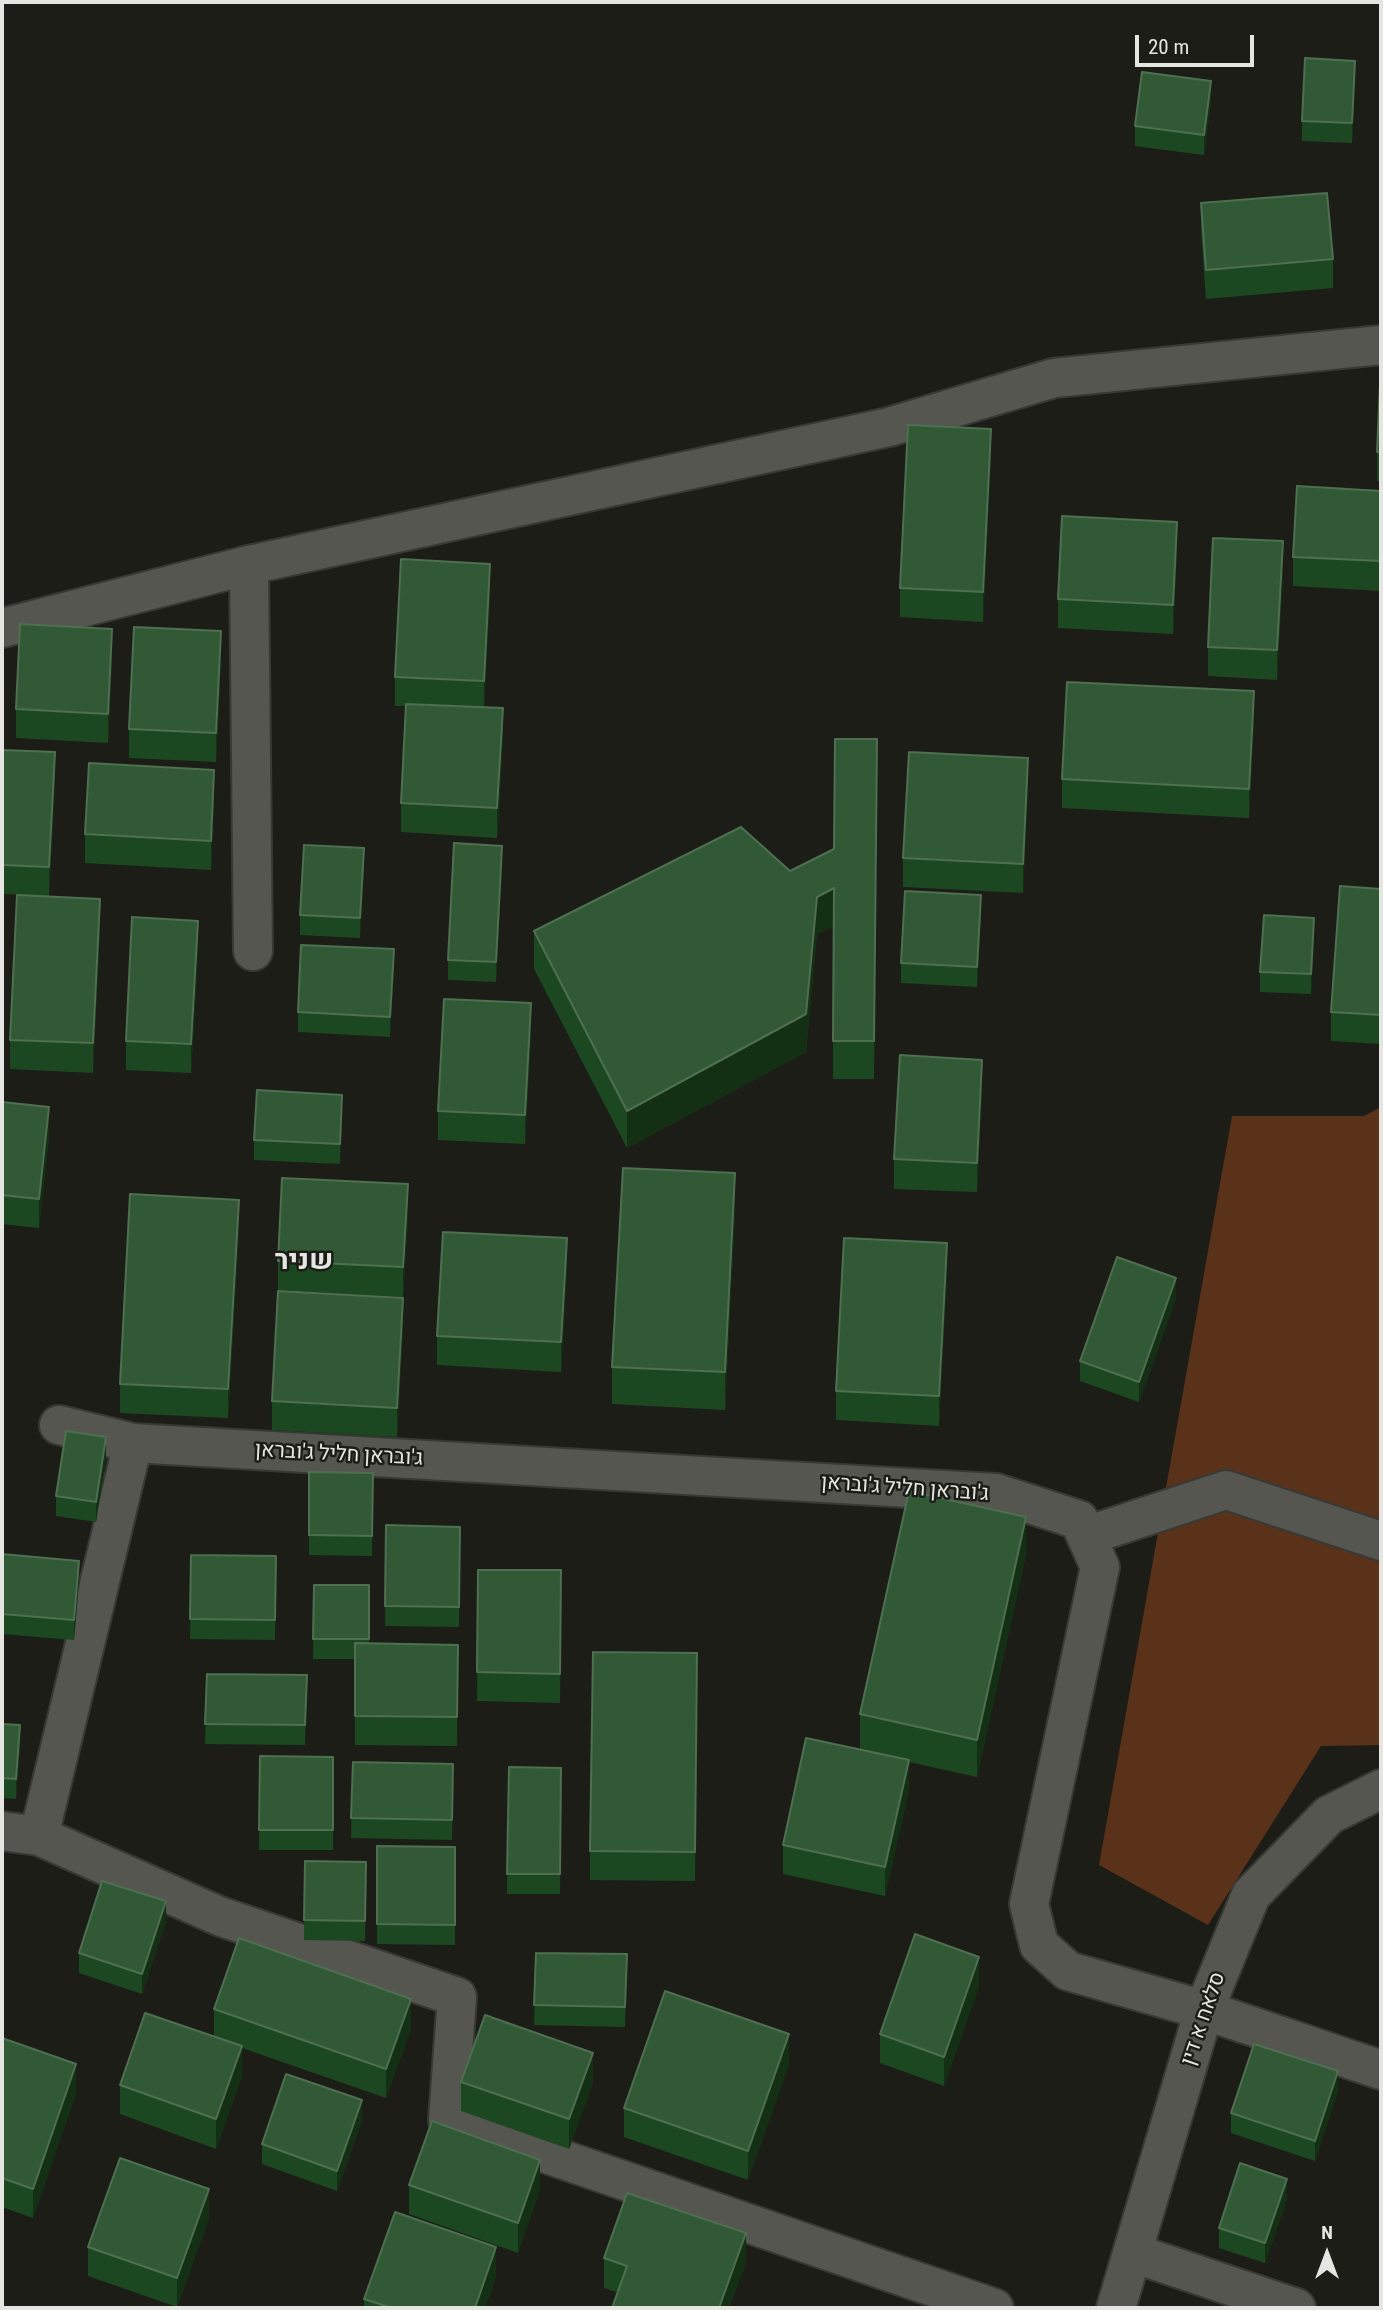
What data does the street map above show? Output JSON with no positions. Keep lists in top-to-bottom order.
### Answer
{
  "streets": {
    "street": ["ג'ובראן חליל ג'ובראן", "סלאח א דין"]
  },
  "crossings": [
    ["ג'ובראן חליל ג'ובראן", "סלאח א דין"]
  ],
  "districts": ["שניר"],
  "scale_bar": "20 m",
  "north": "top"
}
